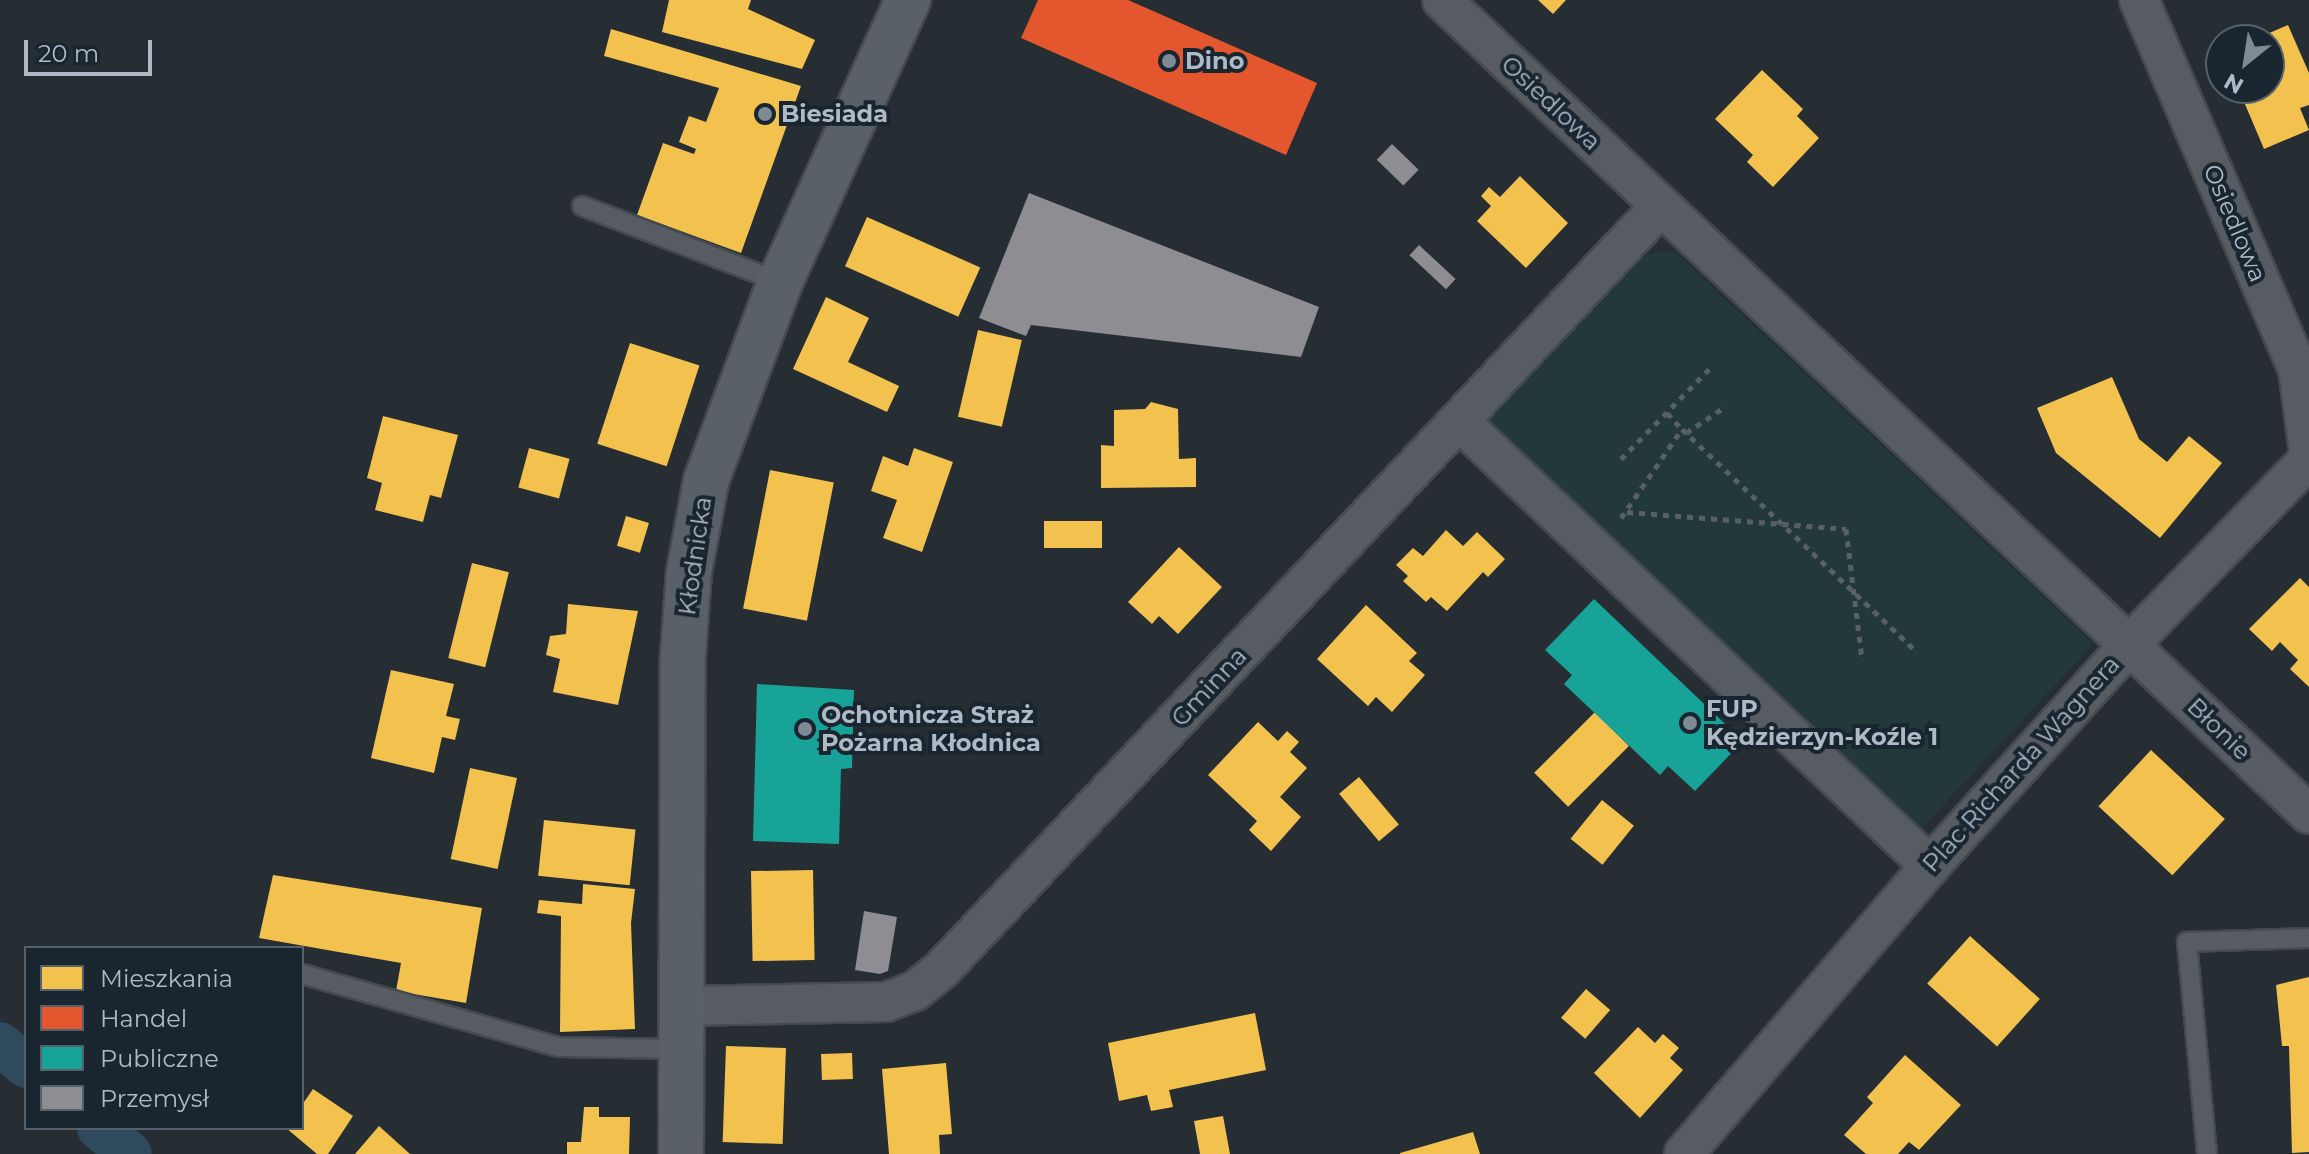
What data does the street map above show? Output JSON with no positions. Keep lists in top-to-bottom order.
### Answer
{
  "streets": {
    "main road": ["Kłodnicka"],
    "street": [
      "Osiedlowa",
      "Gminna",
      "Błonie",
      "Plac Richarda Wagnera"
    ]
  },
  "crossings": [
    ["Osiedlowa", "Gminna"],
    ["Osiedlowa", "Plac Richarda Wagnera"],
    ["Kłodnicka", "Gminna"],
    ["Gminna", "Plac Richarda Wagnera"],
    ["Błonie", "Plac Richarda Wagnera"]
  ],
  "places": [
    "Dino",
    "Biesiada",
    "FUP Kędzierzyn-Koźle 1",
    "Ochotnicza Straż Pożarna Kłodnica"
  ],
  "legend": [
    "Mieszkania",
    "Handel",
    "Publiczne",
    "Przemysł"
  ],
  "scale_bar": "20 m",
  "north": "bottom left"
}
